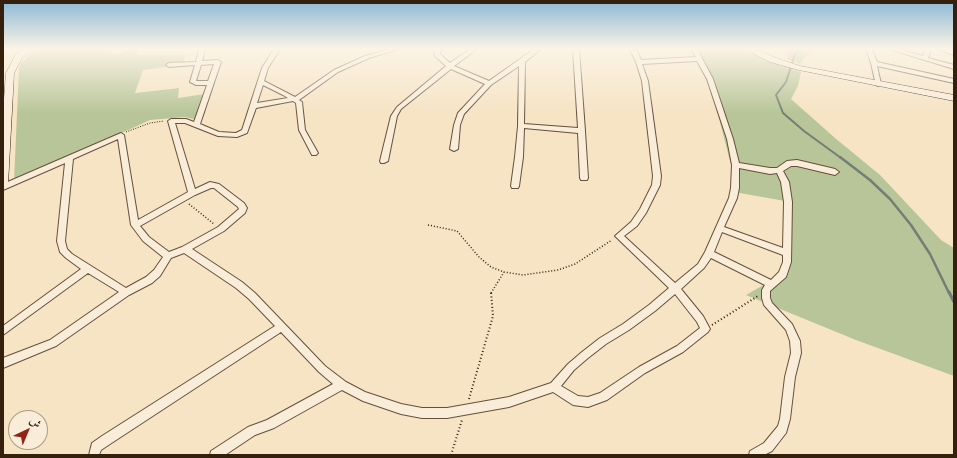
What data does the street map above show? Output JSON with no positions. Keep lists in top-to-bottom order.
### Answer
{
  "north": "top right"
}
